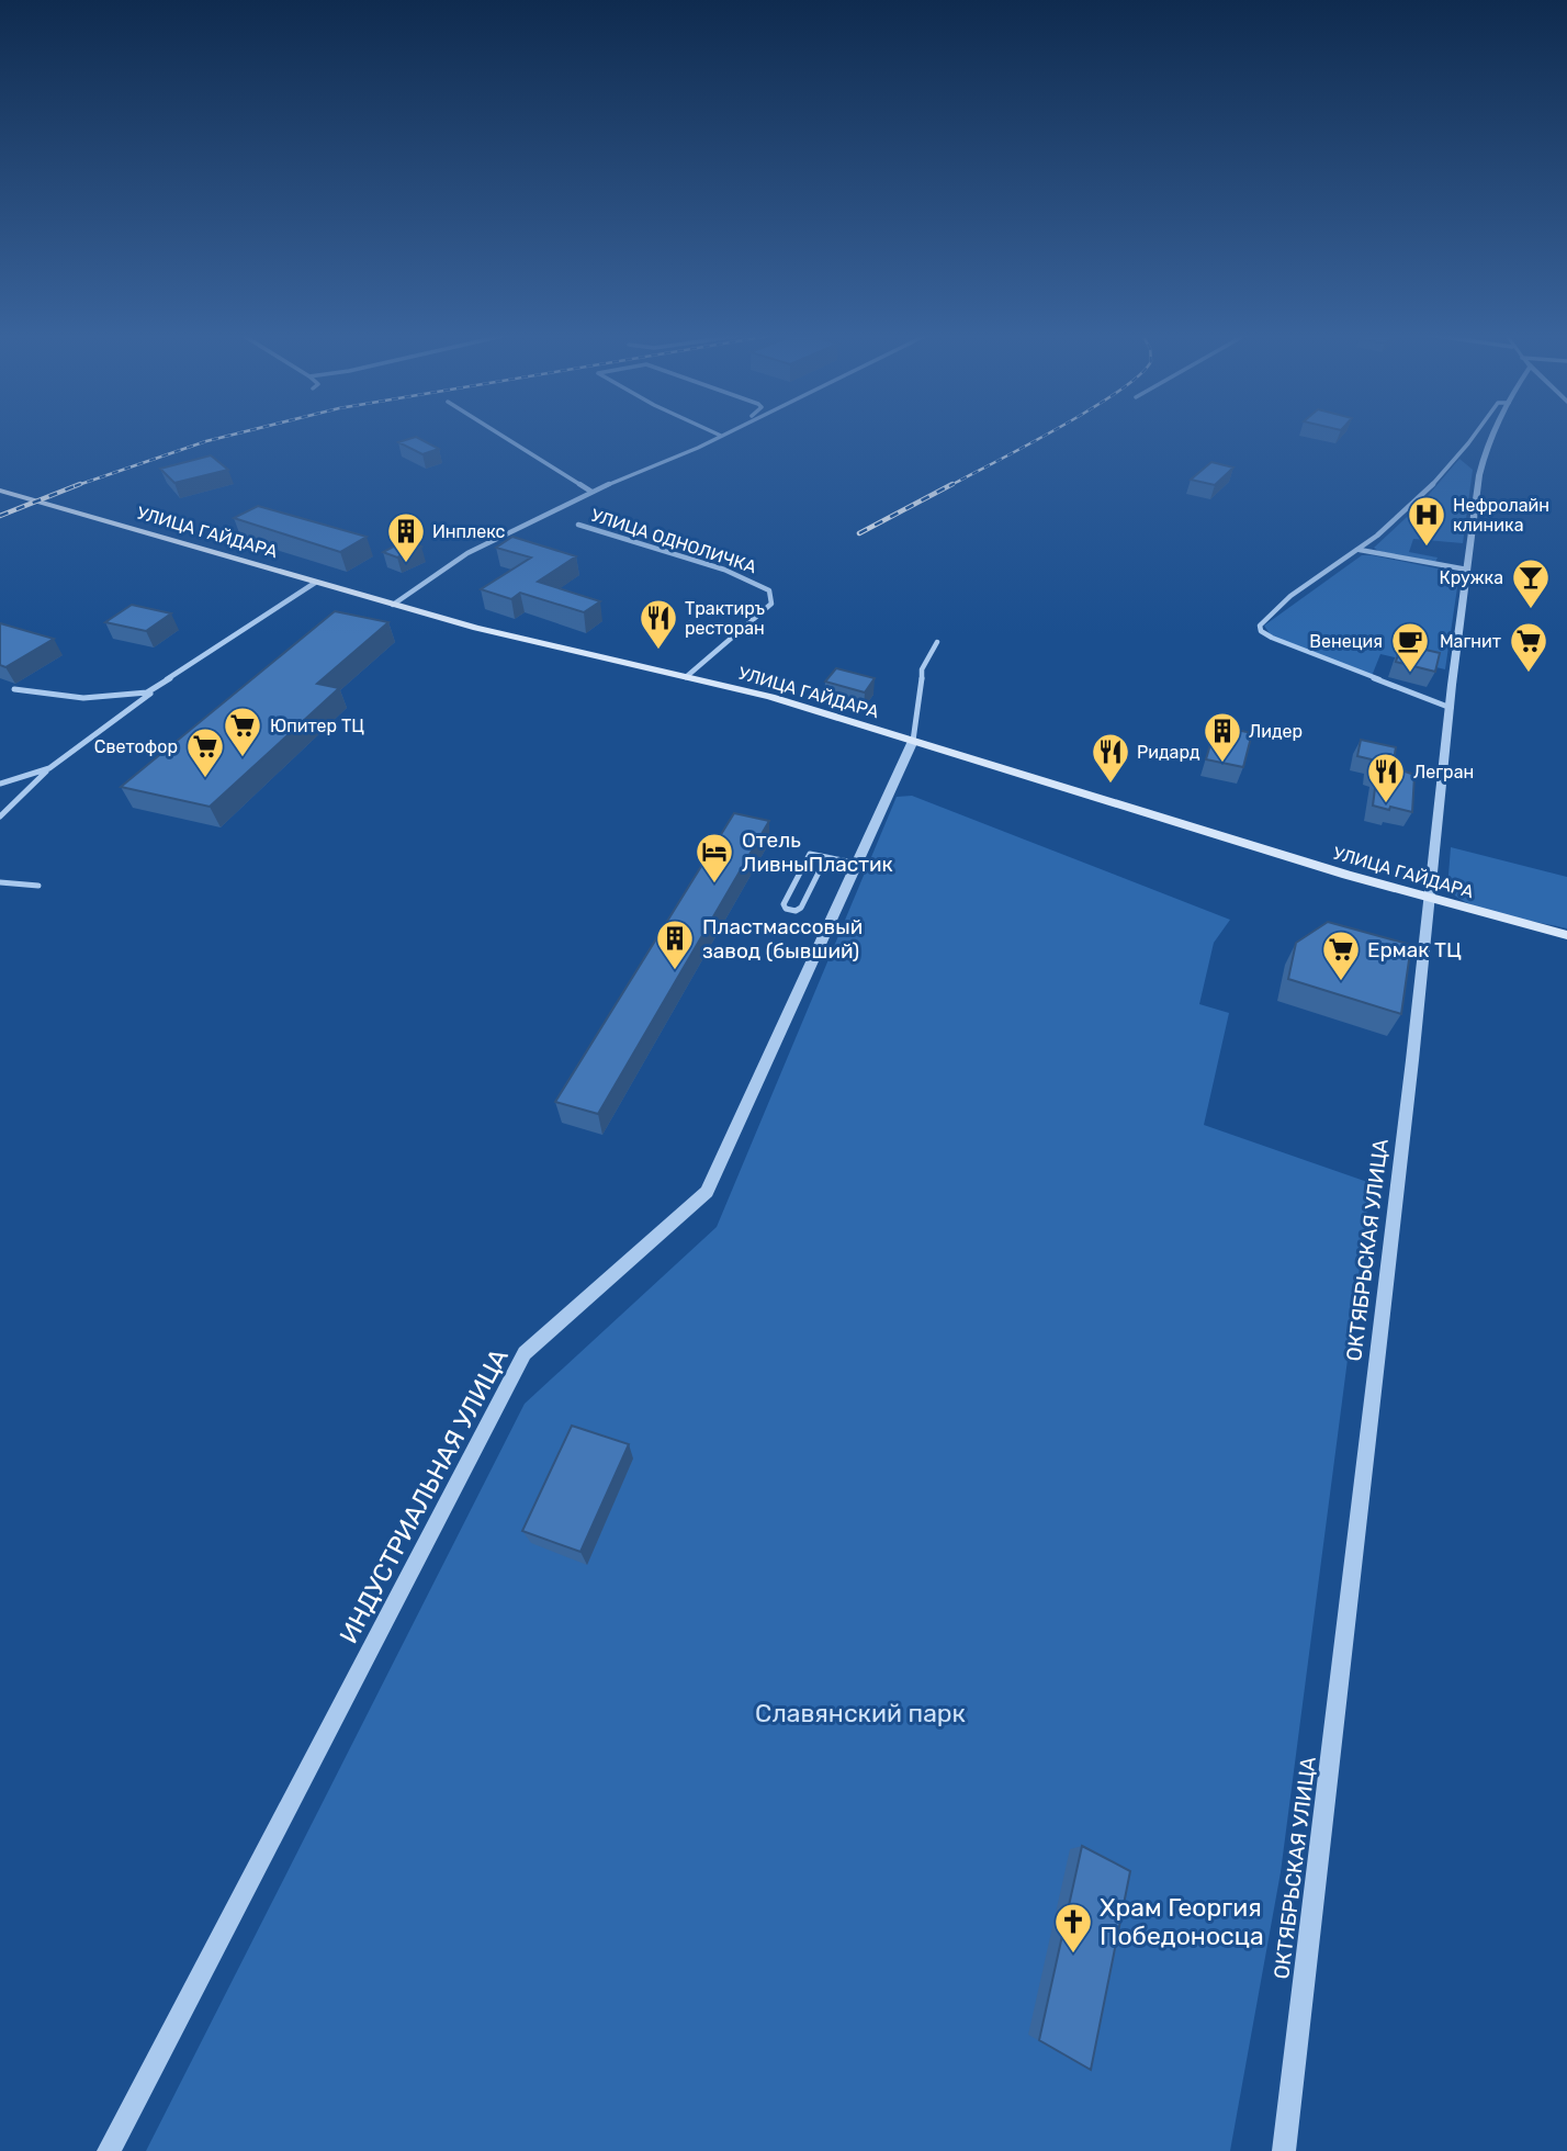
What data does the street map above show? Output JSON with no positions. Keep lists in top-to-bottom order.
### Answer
{
  "streets": {
    "main road": ["УЛИЦА ГАЙДАРА"],
    "street": ["УЛИЦА ОДНОЛИЧКА", "ОКТЯБРЬСКАЯ УЛИЦА", "ИНДУСТРИАЛЬНАЯ УЛИЦА"]
  },
  "crossings": [
    ["УЛИЦА ГАЙДАРА", "УЛИЦА ОДНОЛИЧКА"],
    ["УЛИЦА ГАЙДАРА", "ОКТЯБРЬСКАЯ УЛИЦА"],
    ["УЛИЦА ГАЙДАРА", "ИНДУСТРИАЛЬНАЯ УЛИЦА"]
  ],
  "parks": ["Славянский парк"],
  "places": {
    "hospital": ["Нефролайн клиника"],
    "building": ["Инплекс", "Лидер", "Пластмассовый завод (бывший)"],
    "bar": ["Кружка"],
    "restaurant": ["Трактиръ ресторан", "Ридард", "Легран"],
    "cafe": ["Венеция"],
    "supermarket": [
      "Магнит",
      "Юпитер ТЦ",
      "Светофор",
      "Ермак ТЦ"
    ],
    "hotel": ["Отель ЛивныПластик"],
    "church": ["Храм Георгия Победоносца"]
  }
}
